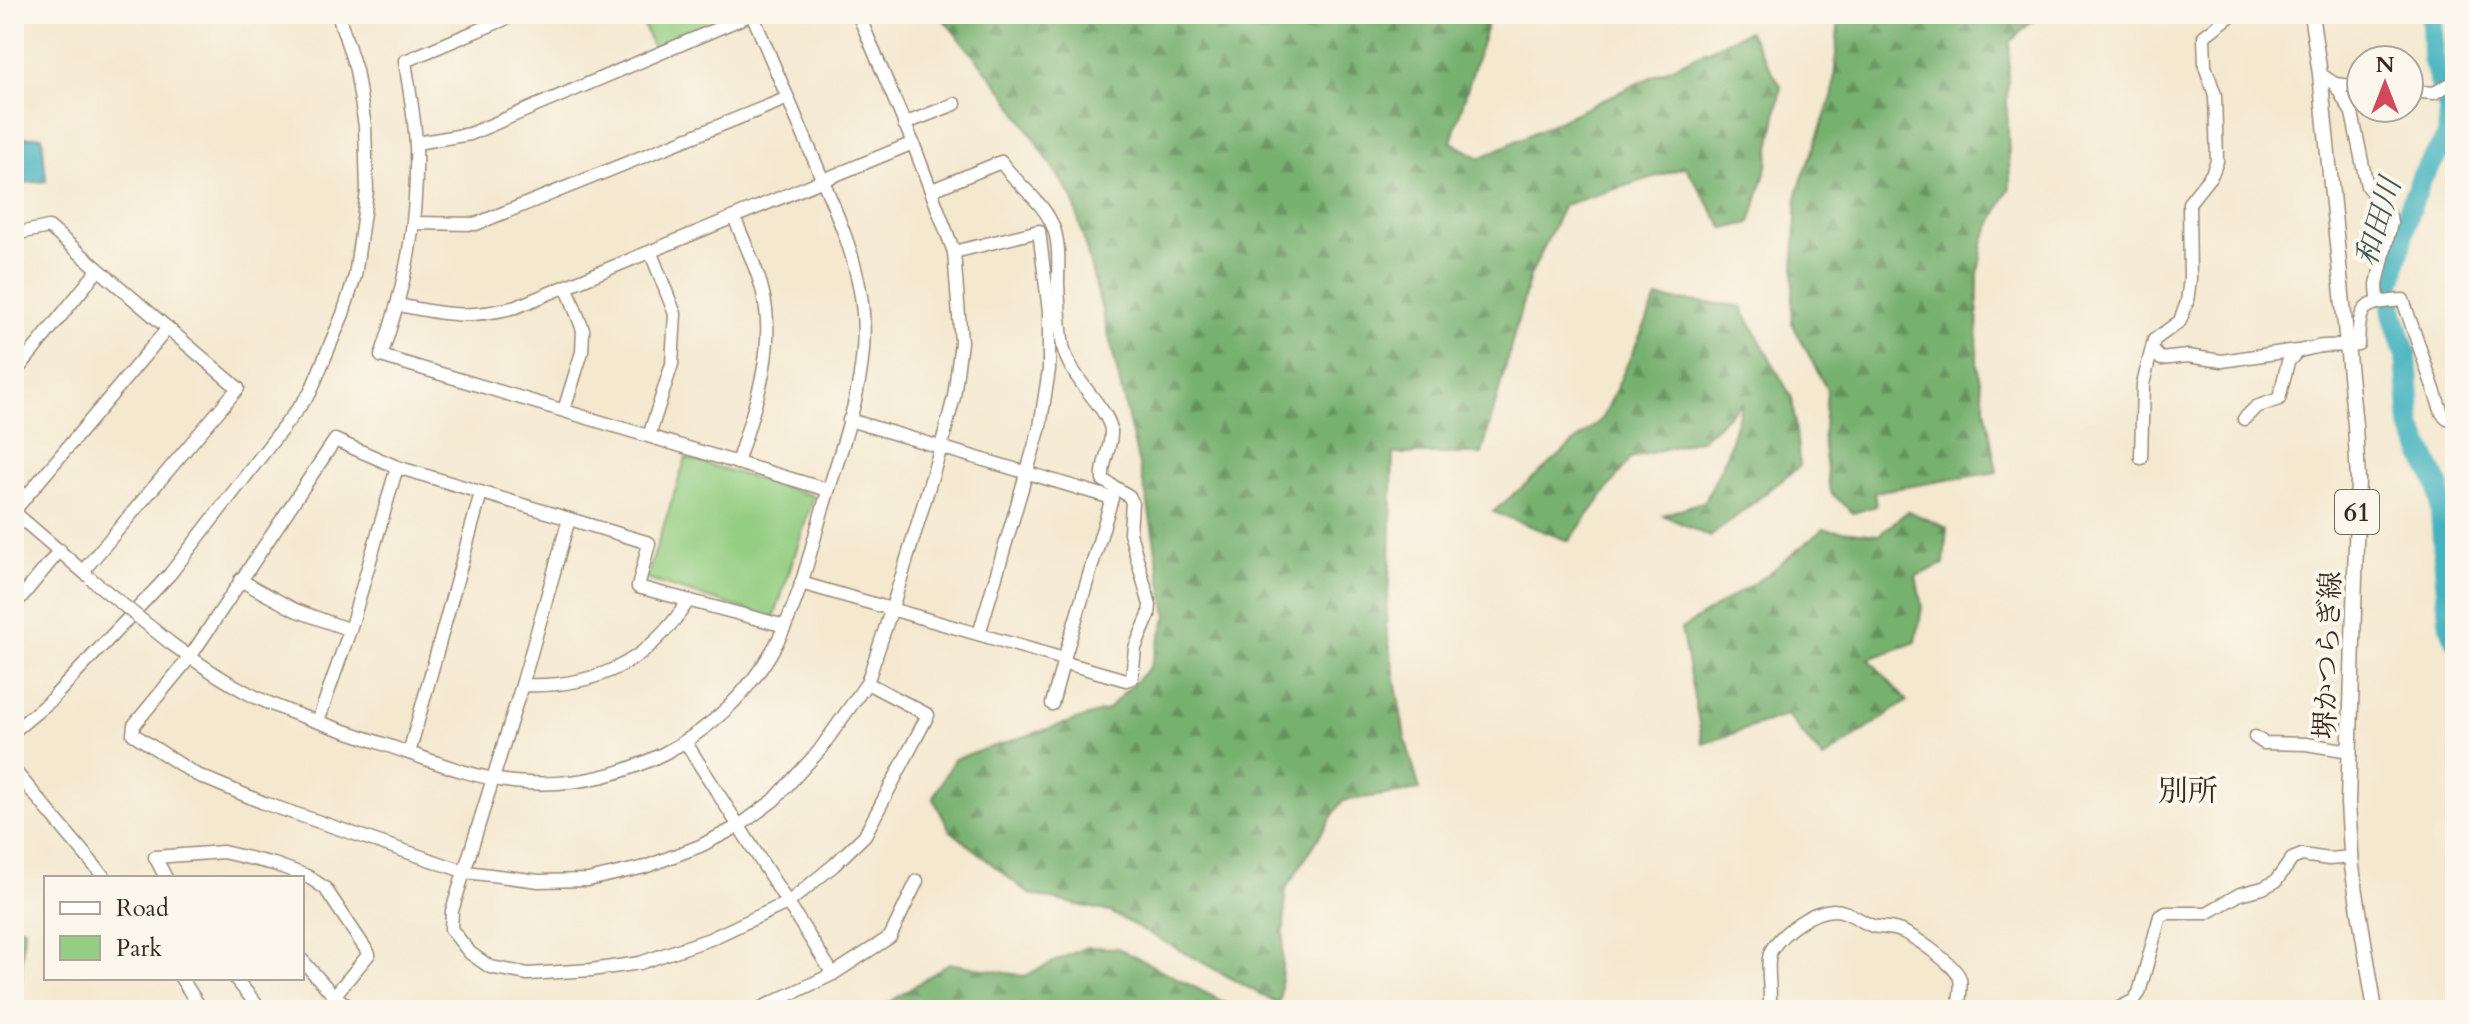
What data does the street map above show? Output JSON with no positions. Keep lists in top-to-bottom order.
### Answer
{
  "streets": {
    "main road": ["61", "堺かつらぎ線"]
  },
  "districts": ["別所"],
  "water": ["和田川"],
  "legend": ["Road", "Park"],
  "north": "top"
}
